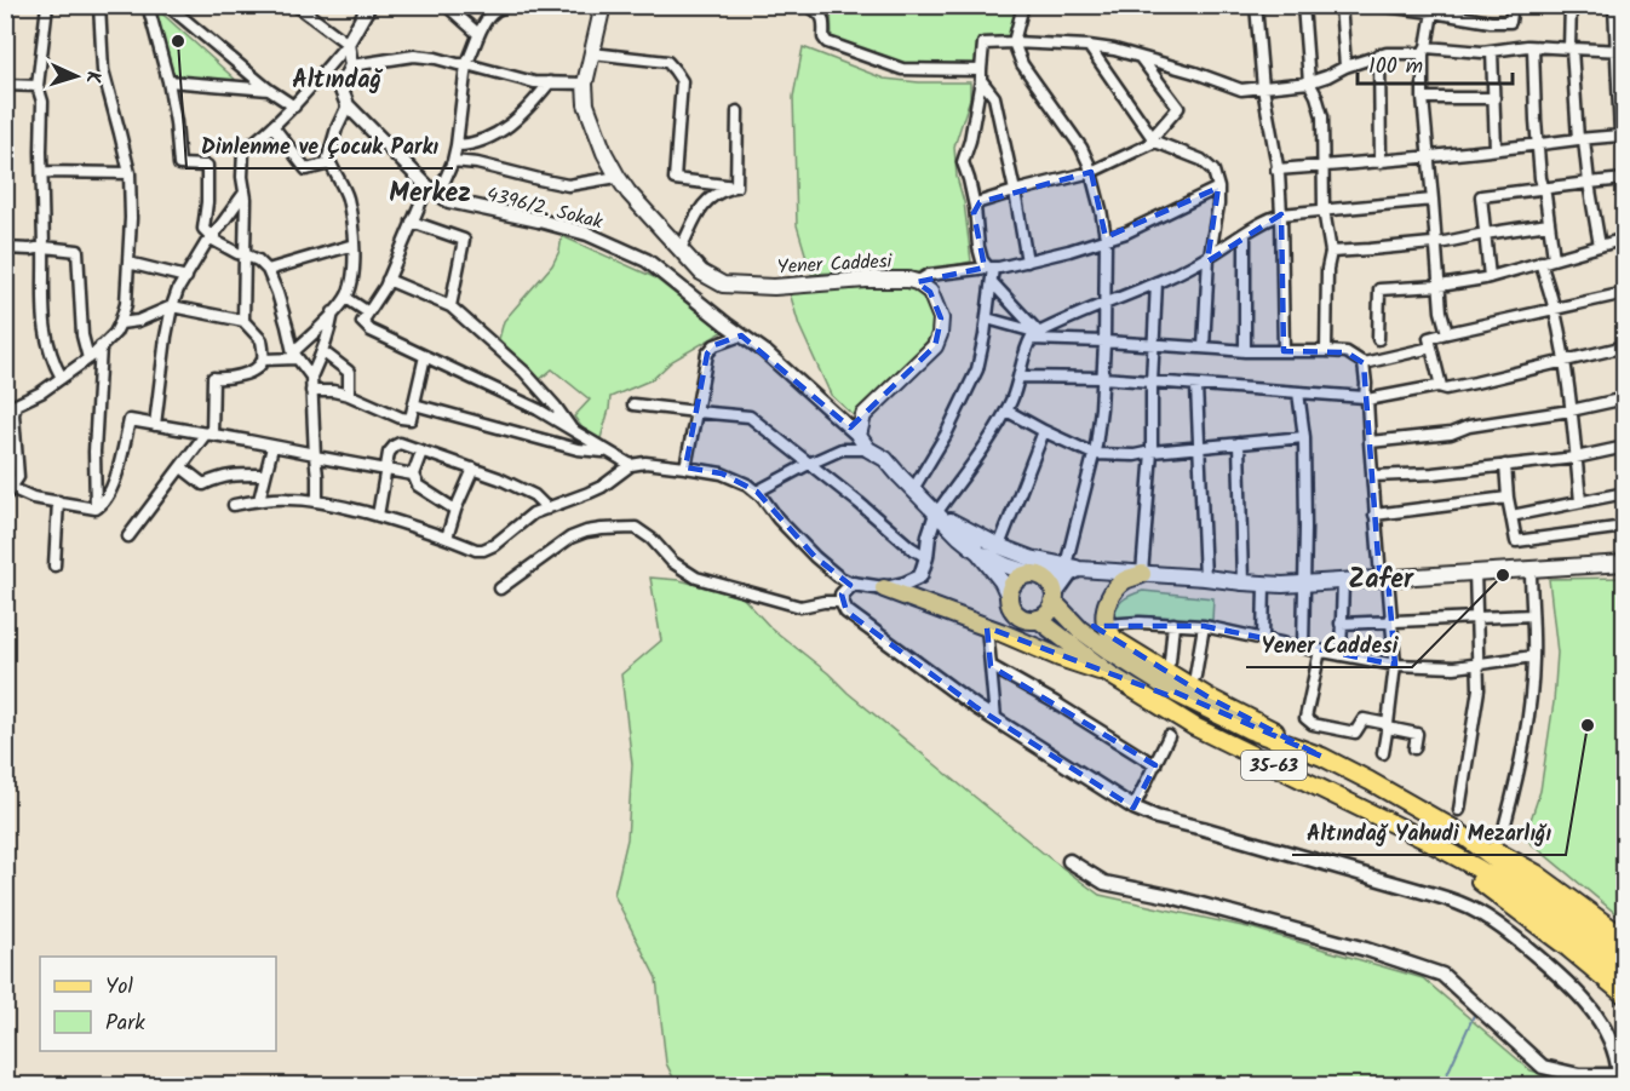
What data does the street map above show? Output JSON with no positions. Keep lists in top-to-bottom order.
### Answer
{
  "streets": {
    "main road": ["Yener Caddesi", "35-63"],
    "street": ["4396/2. Sokak"]
  },
  "crossings": [
    ["4396/2. Sokak", "Yener Caddesi"]
  ],
  "districts": ["Altındağ", "Merkez", "Zafer"],
  "places": ["Dinlenme ve Çocuk Parkı", "Yener Caddesi", "Altındağ Yahudi Mezarlığı"],
  "legend": ["Yol", "Park"],
  "scale_bar": "100 m",
  "north": "right"
}
